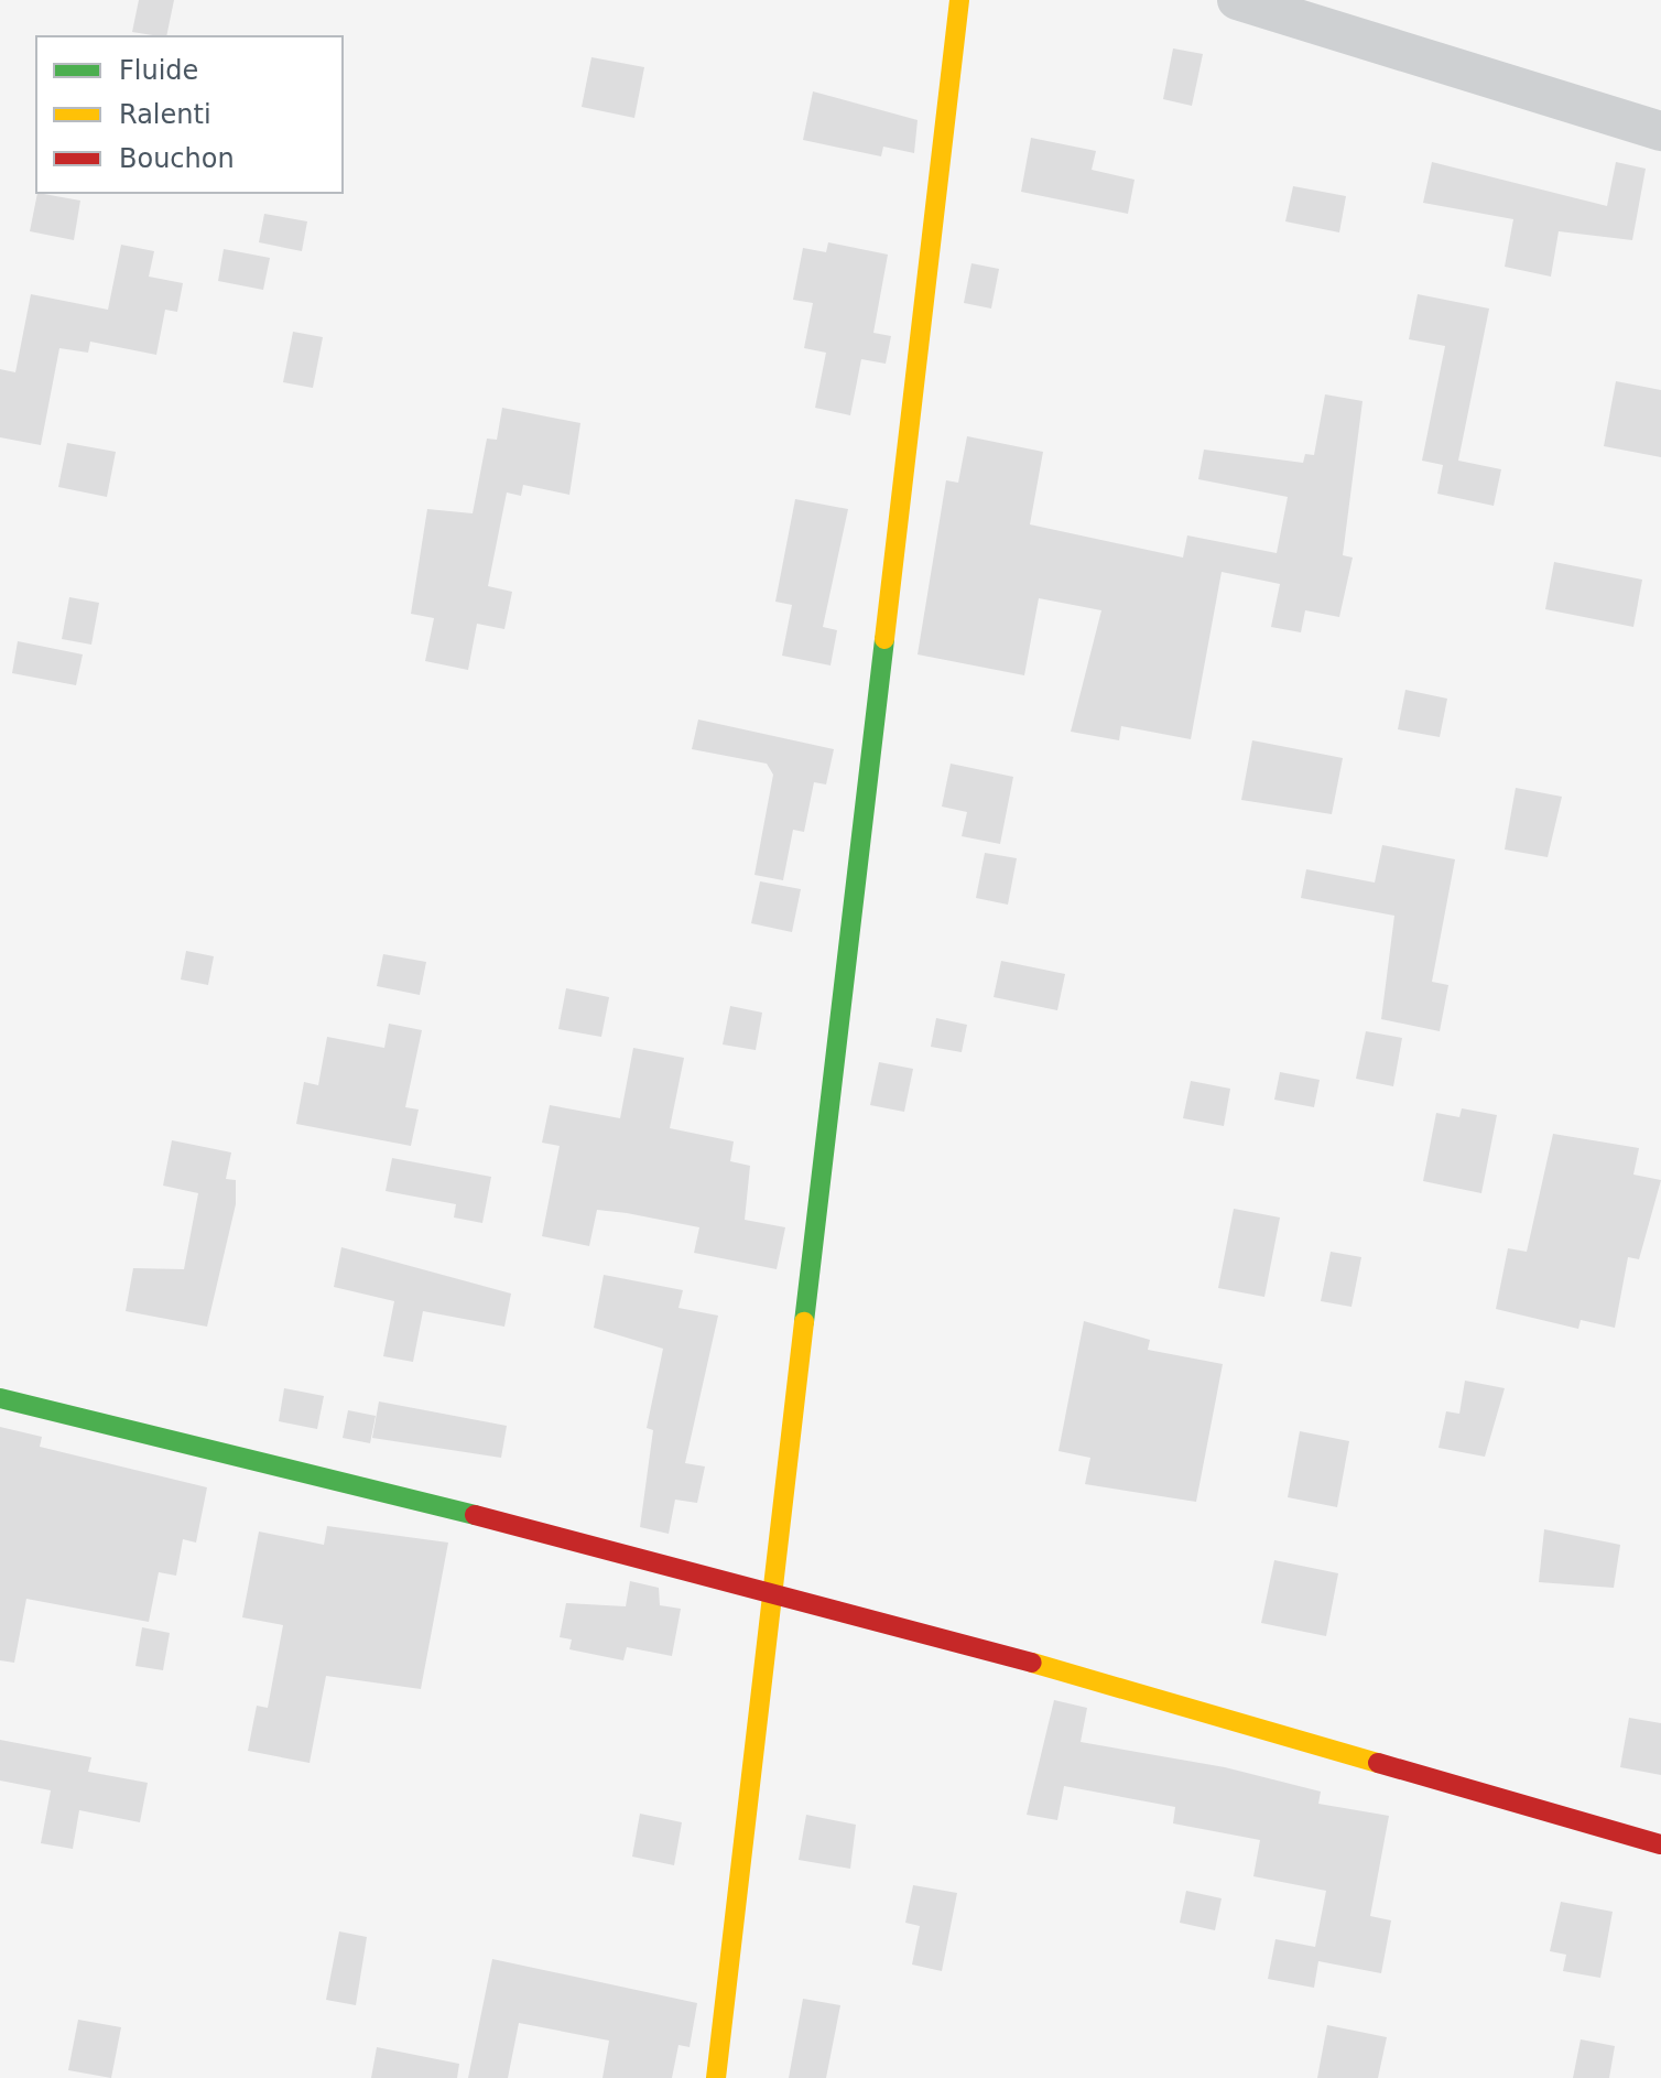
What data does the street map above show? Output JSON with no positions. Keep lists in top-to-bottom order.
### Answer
{
  "legend": ["Fluide", "Ralenti", "Bouchon"]
}
